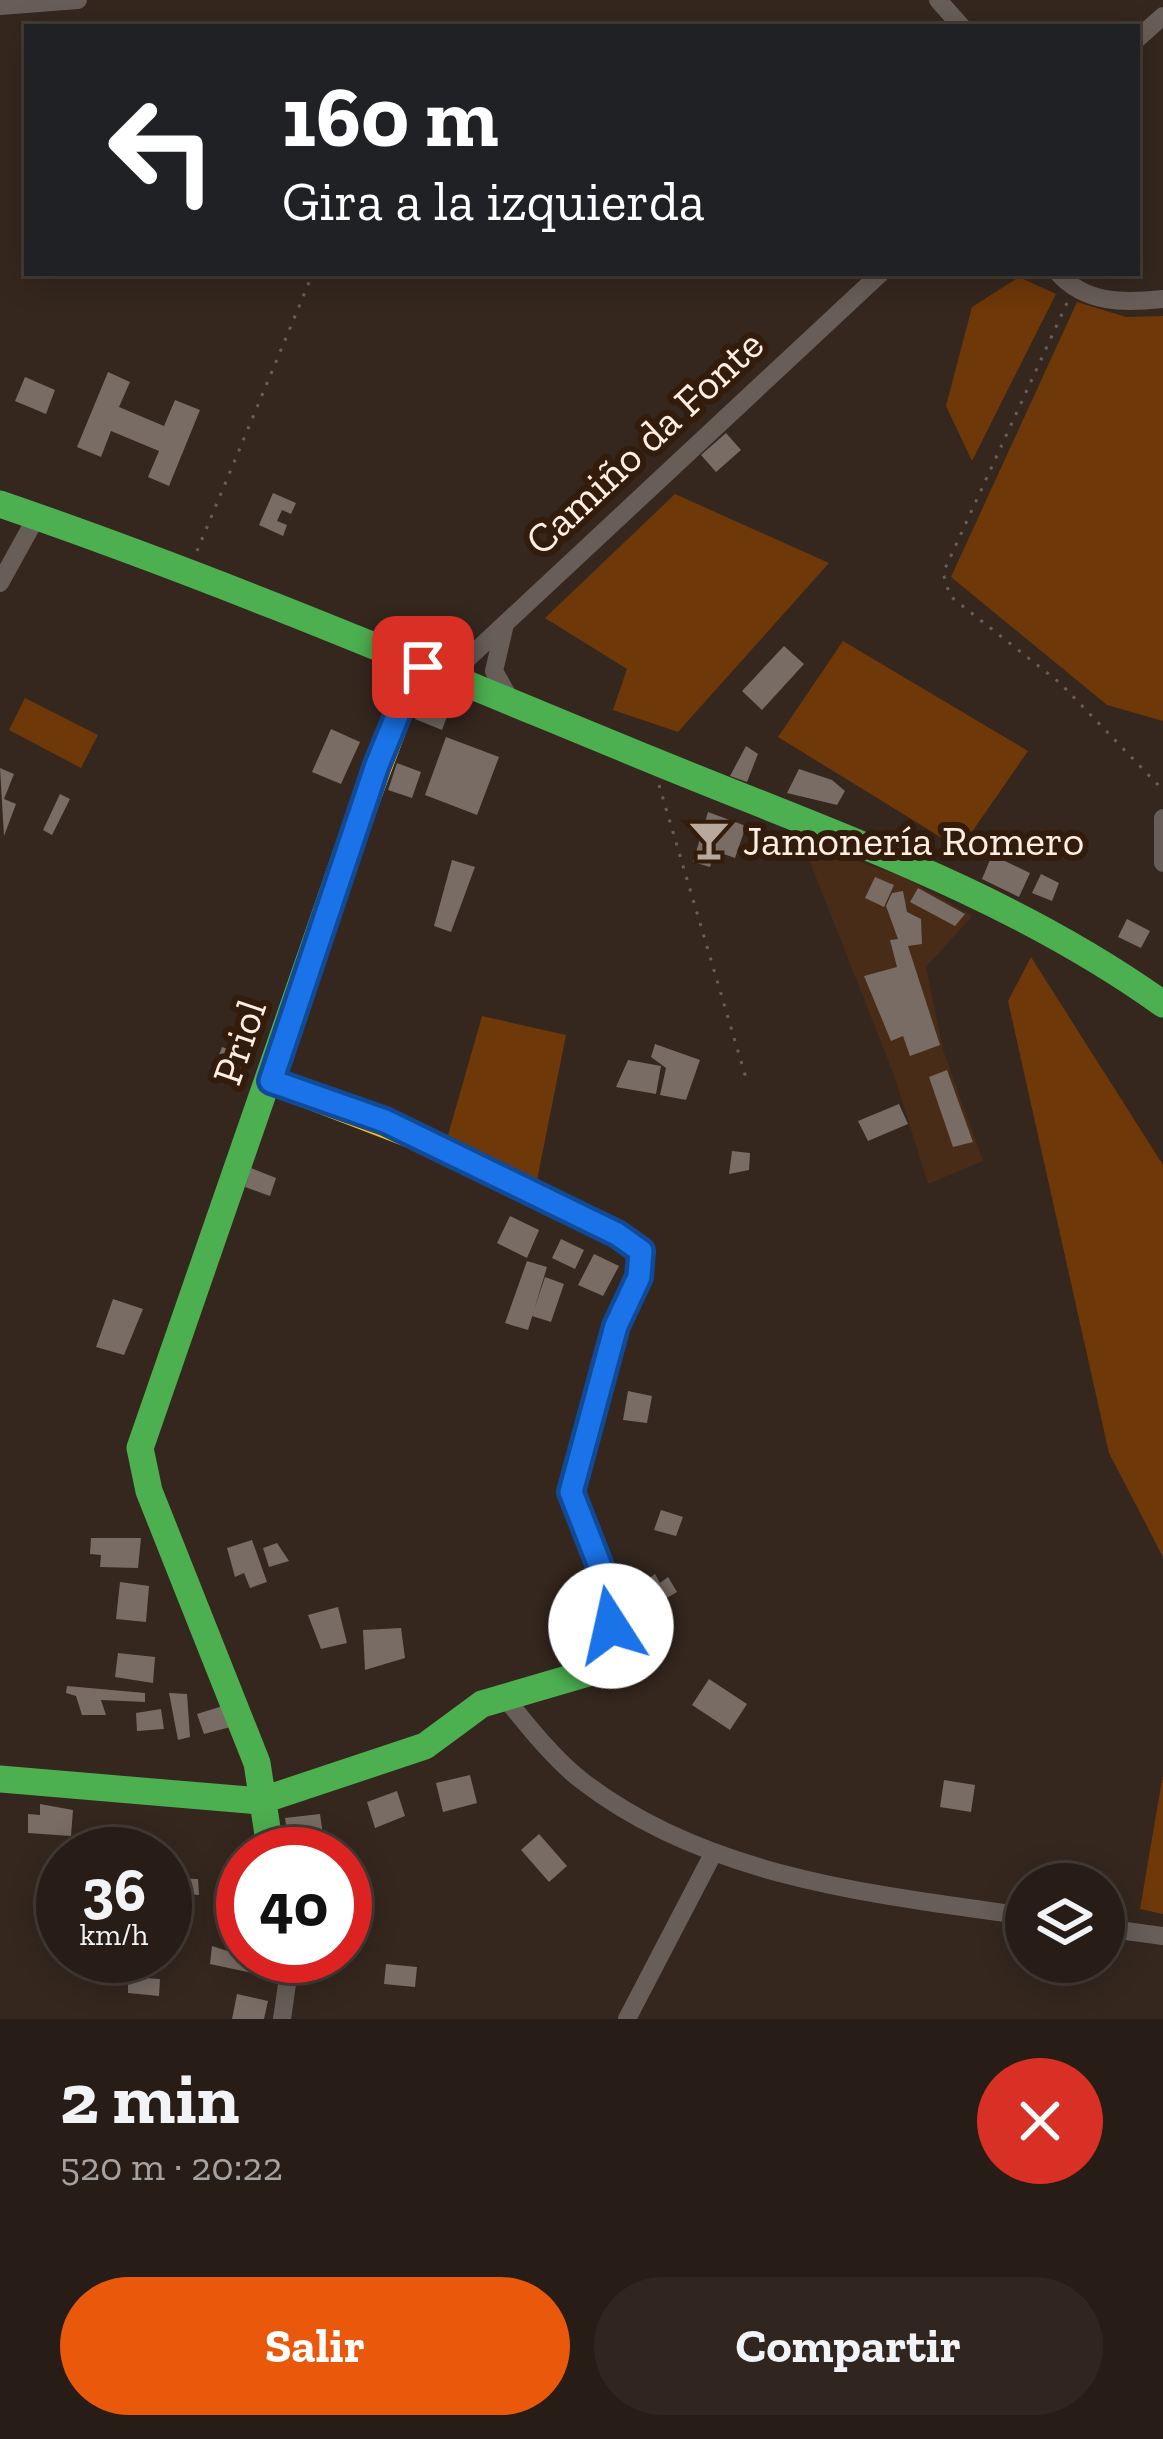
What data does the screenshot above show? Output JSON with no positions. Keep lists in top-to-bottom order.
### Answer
{
  "streets": {
    "street": ["Camiño da Fonte", "Priol"]
  },
  "crossings": [
    ["Camiño da Fonte", "Priol"]
  ],
  "places": {
    "bar": ["Jamonería Romero"]
  },
  "page": {
    "turn": ["160 m", "Gira a la izquierda"],
    "speed": "36 km/h",
    "limit": "40",
    "heading": ["2 min", "520 m · 20:22"],
    "buttons": ["Salir", "Compartir"]
  }
}
